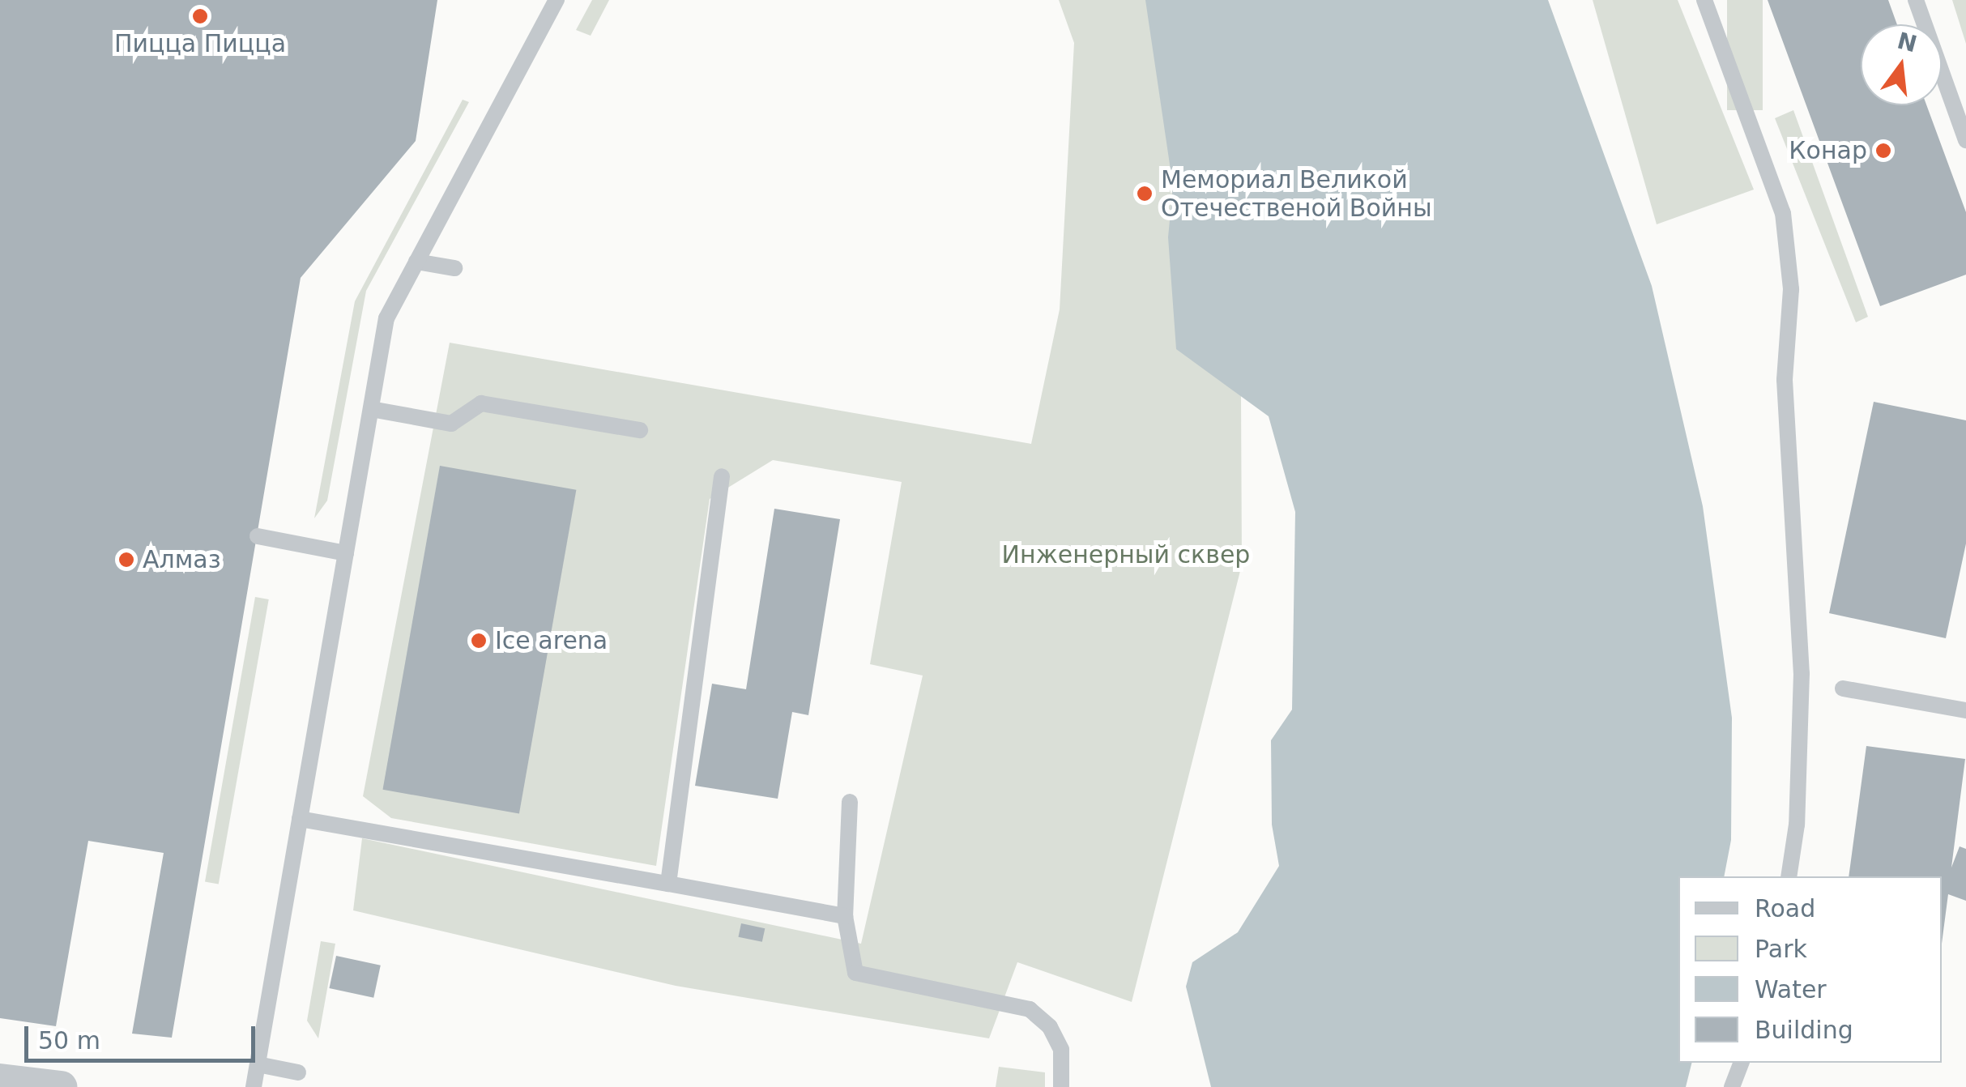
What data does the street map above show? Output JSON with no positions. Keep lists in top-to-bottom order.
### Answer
{
  "parks": ["Инженерный сквер"],
  "places": [
    "Пицца Пицца",
    "Конар",
    "Мемориал Великой Отечественой Войны",
    "Алмаз",
    "Ice arena"
  ],
  "legend": [
    "Road",
    "Park",
    "Water",
    "Building"
  ],
  "scale_bar": "50 m",
  "north": "top"
}
